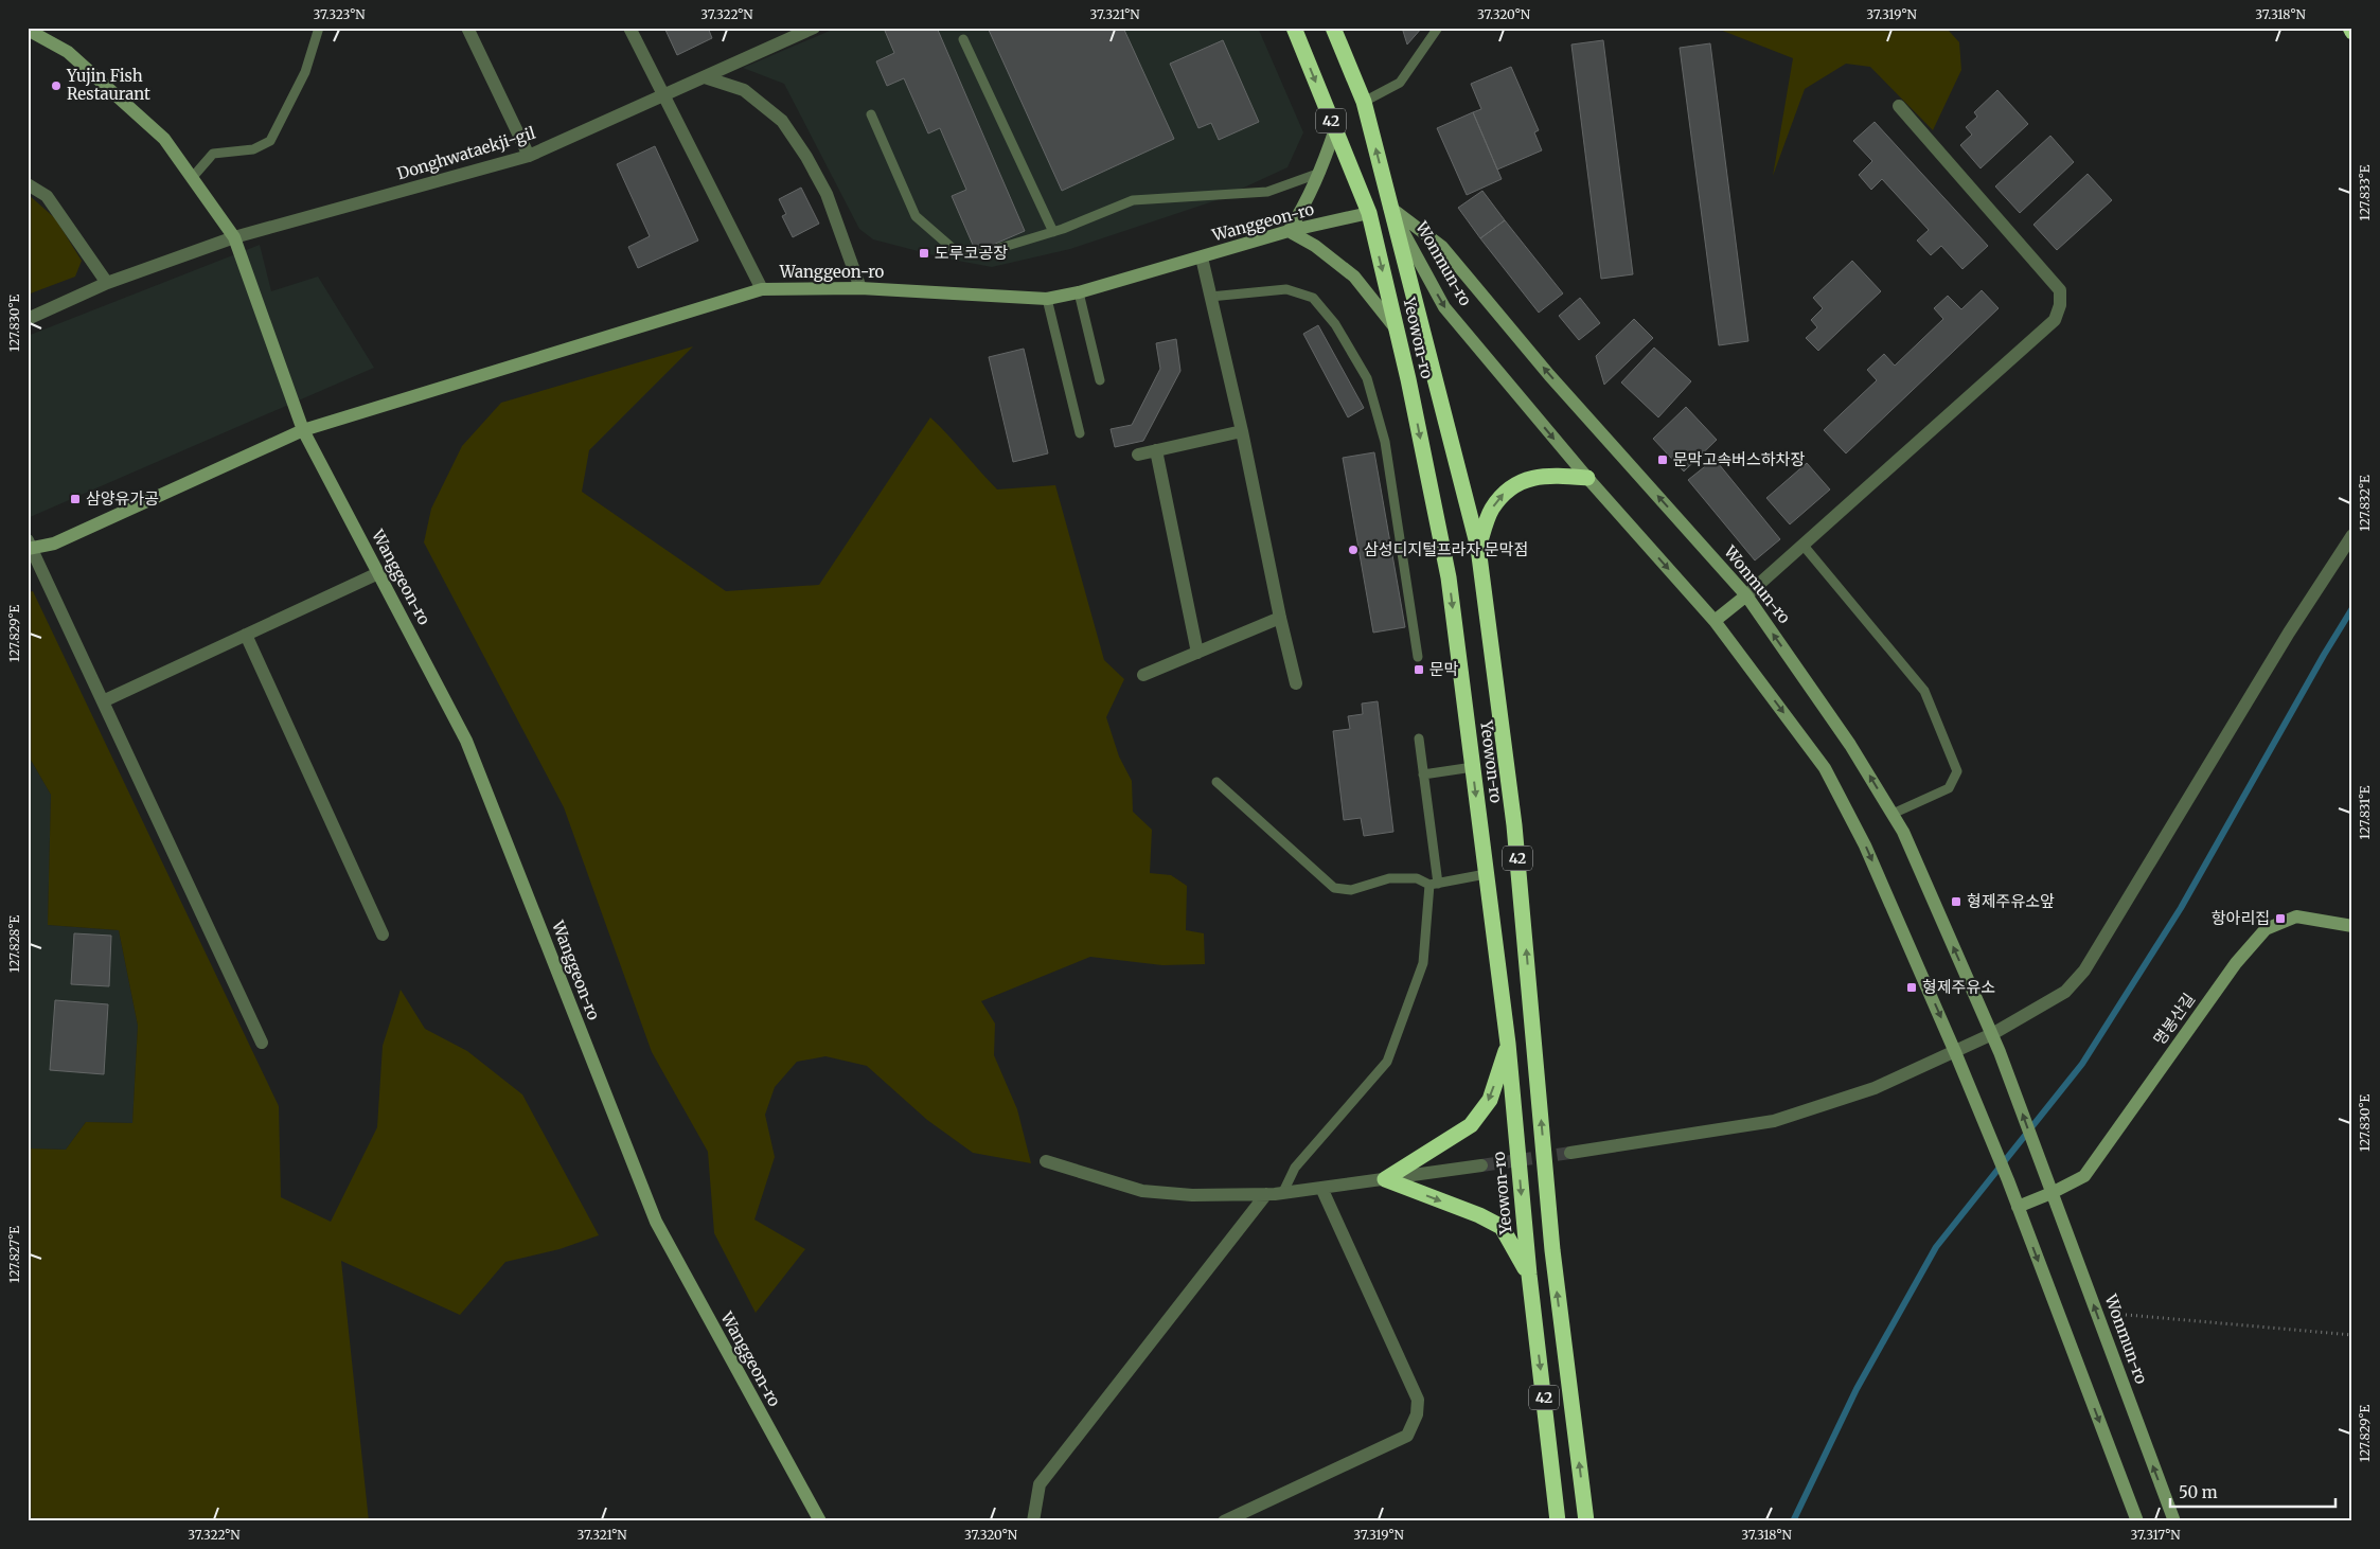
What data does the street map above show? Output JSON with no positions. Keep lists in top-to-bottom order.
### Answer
{
  "streets": {
    "highway": ["42", "Yeowon-ro"],
    "street": [
      "Donghwataekji-gil",
      "Wanggeon-ro",
      "Wonmun-ro",
      "명봉산길"
    ]
  },
  "crossings": [
    ["Wanggeon-ro", "Yeowon-ro"],
    ["Wonmun-ro", "Yeowon-ro"],
    ["Wonmun-ro", "명봉산길"]
  ],
  "places": {
    "other": ["Yujin Fish Restaurant", "삼성디지털프라자 문막점"],
    "transit": [
      "도루코공장",
      "문막고속버스하차장",
      "삼양유가공",
      "문막",
      "형제주유소앞",
      "항아리집",
      "형제주유소"
    ]
  },
  "scale_bar": "50 m",
  "coordinates": [
    "37.323°N",
    "37.322°N",
    "37.321°N",
    "37.320°N",
    "37.319°N",
    "37.318°N",
    "127.833°E",
    "127.830°E",
    "127.832°E",
    "127.829°E",
    "127.831°E",
    "127.828°E",
    "127.827°E",
    "37.317°N"
  ]
}
